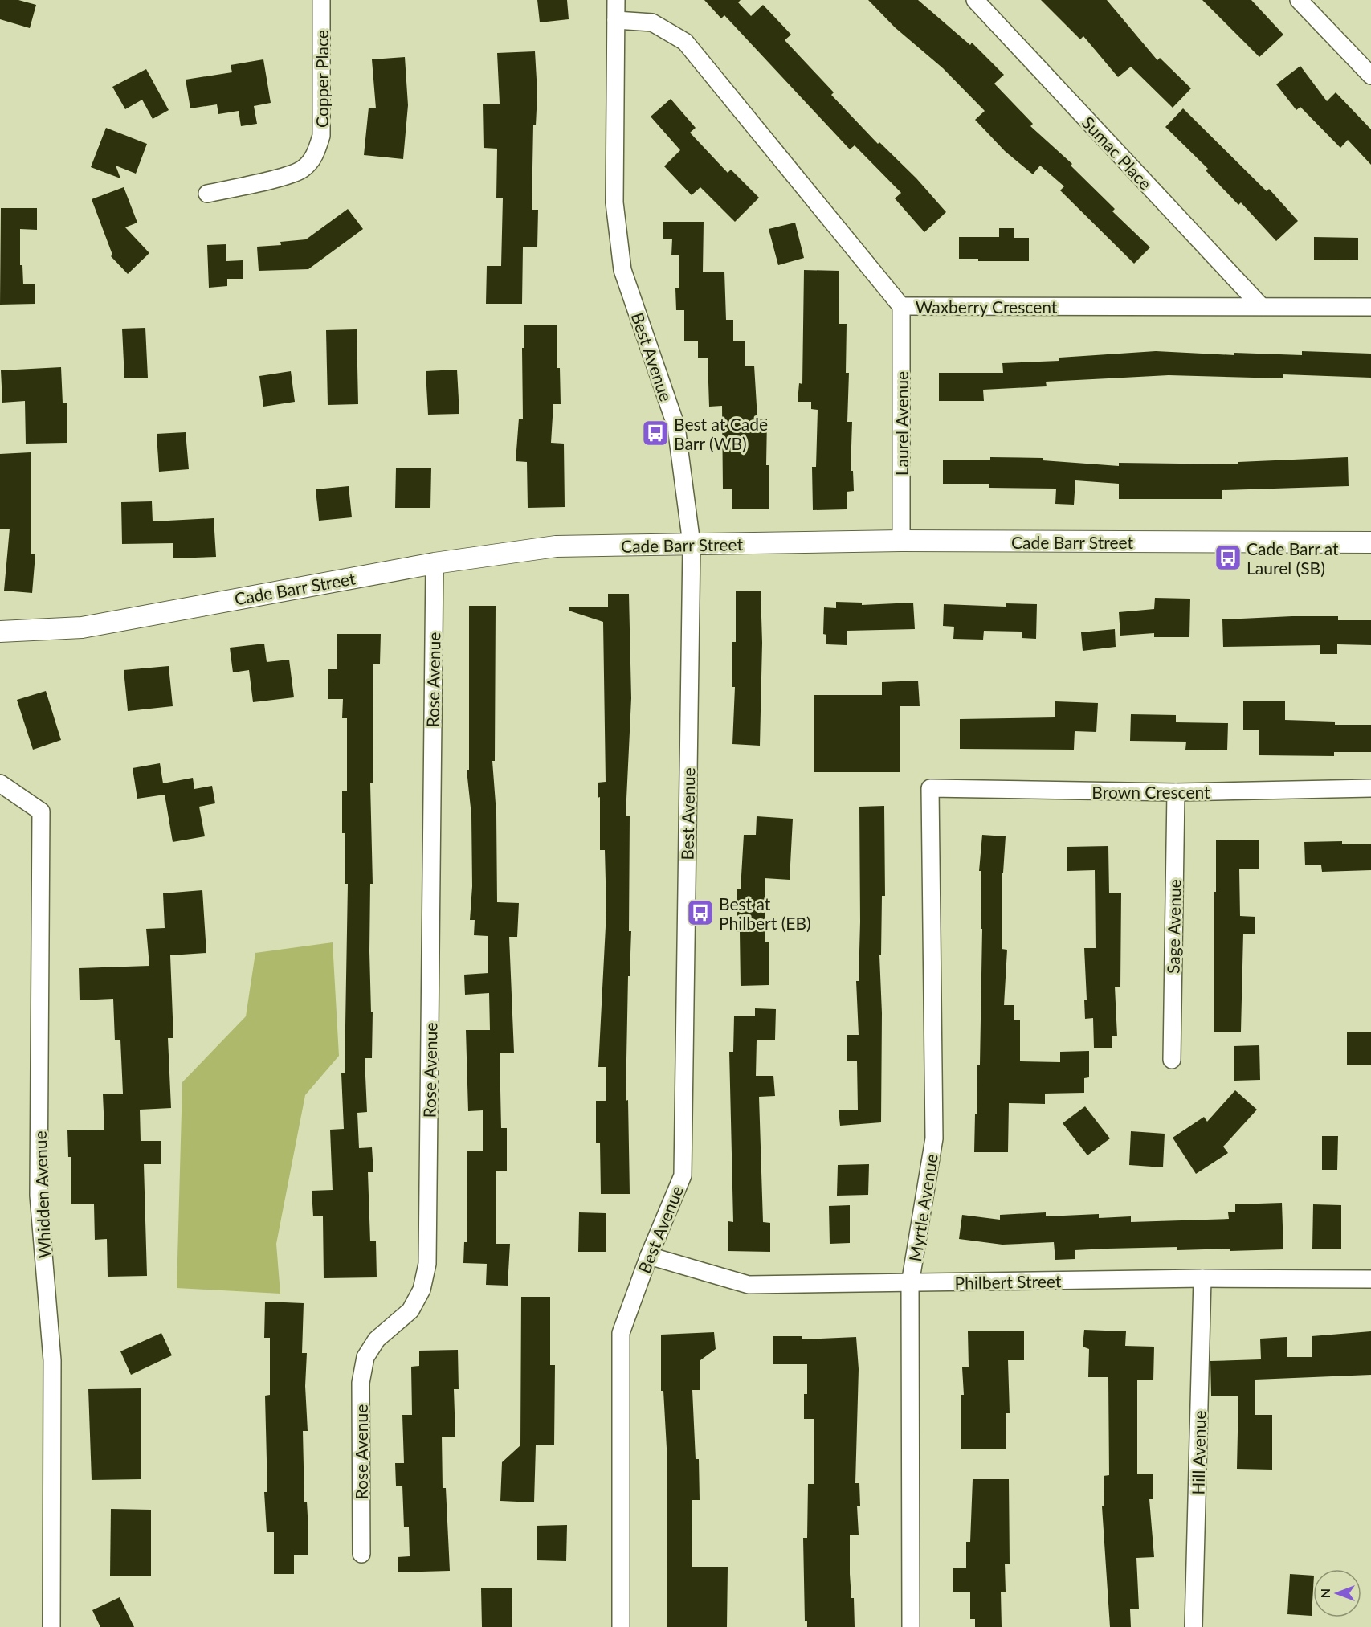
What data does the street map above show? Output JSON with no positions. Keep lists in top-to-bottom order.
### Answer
{
  "streets": {
    "street": [
      "Copper Place",
      "Sumac Place",
      "Waxberry Crescent",
      "Best Avenue",
      "Laurel Avenue",
      "Cade Barr Street",
      "Rose Avenue",
      "Brown Crescent",
      "Sage Avenue",
      "Whidden Avenue",
      "Myrtle Avenue",
      "Philbert Street",
      "Hill Avenue"
    ]
  },
  "crossings": [
    ["Sumac Place", "Waxberry Crescent"],
    ["Waxberry Crescent", "Best Avenue"],
    ["Waxberry Crescent", "Laurel Avenue"],
    ["Best Avenue", "Cade Barr Street"],
    ["Best Avenue", "Philbert Street"],
    ["Laurel Avenue", "Cade Barr Street"],
    ["Cade Barr Street", "Rose Avenue"],
    ["Brown Crescent", "Sage Avenue"],
    ["Brown Crescent", "Myrtle Avenue"],
    ["Myrtle Avenue", "Philbert Street"],
    ["Philbert Street", "Hill Avenue"]
  ],
  "places": {
    "bus stop": ["Best at Cade Barr (WB)", "Cade Barr at Laurel (SB)", "Best at Philbert (EB)"]
  },
  "north": "left"
}
